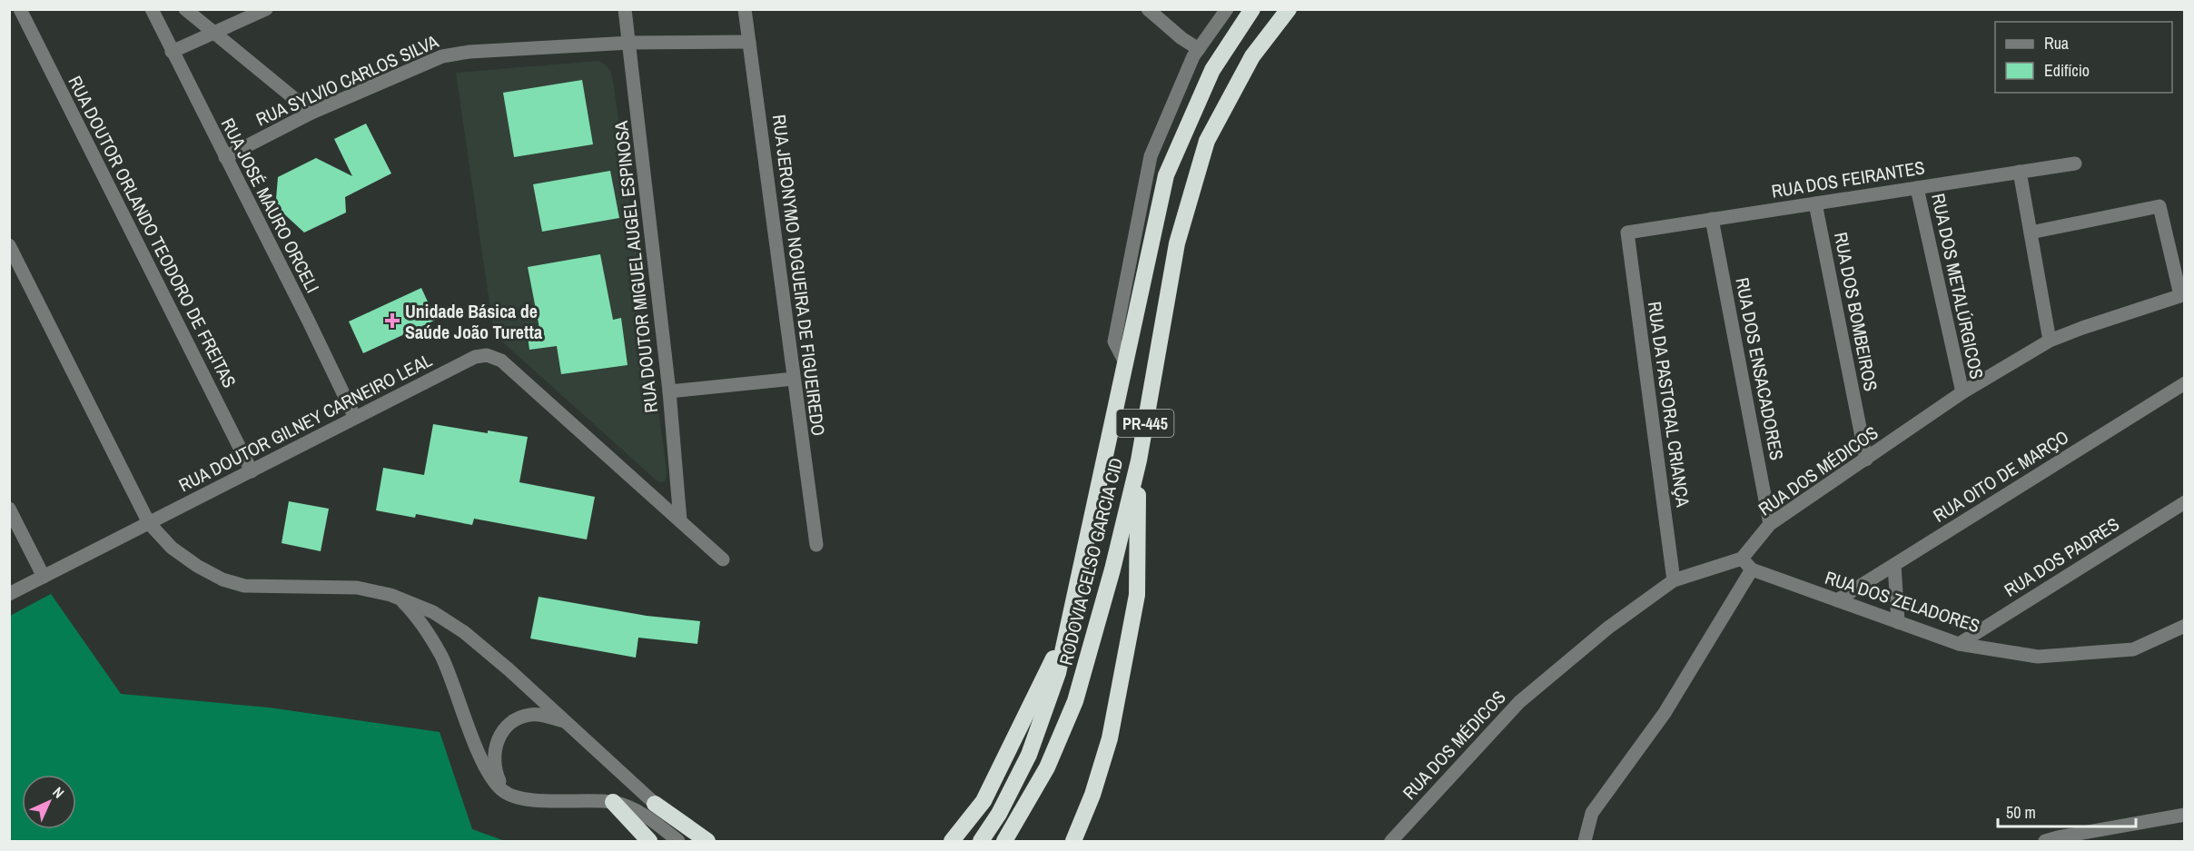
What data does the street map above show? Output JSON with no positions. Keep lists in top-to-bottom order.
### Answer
{
  "streets": {
    "highway": ["PR-445", "RODOVIA CELSO GARCIA CID"],
    "street": [
      "RUA SYLVIO CARLOS SILVA",
      "RUA DOS FEIRANTES",
      "RUA JOSÉ MAURO ORCELI",
      "RUA DOUTOR ORLANDO TEODORO DE FREITAS",
      "RUA DOUTOR MIGUEL AUGEL ESPINOSA",
      "RUA JERONYMO NOGUEIRA DE FIGUEIREDO",
      "RUA DOS METALÚRGICOS",
      "RUA DOS BOMBEIROS",
      "RUA DOS ENSACADORES",
      "RUA DA PASTORAL CRIANÇA",
      "RUA DOUTOR GILNEY CARNEIRO LEAL",
      "RUA DOS MÉDICOS",
      "RUA OITO DE MARÇO",
      "RUA DOS PADRES",
      "RUA DOS ZELADORES"
    ]
  },
  "crossings": [
    ["RUA SYLVIO CARLOS SILVA", "RUA JOSÉ MAURO ORCELI"],
    ["RUA SYLVIO CARLOS SILVA", "RUA DOUTOR MIGUEL AUGEL ESPINOSA"],
    ["RUA SYLVIO CARLOS SILVA", "RUA JERONYMO NOGUEIRA DE FIGUEIREDO"],
    ["RUA DOS FEIRANTES", "RUA DOS METALÚRGICOS"],
    ["RUA DOS FEIRANTES", "RUA DOS BOMBEIROS"],
    ["RUA DOS FEIRANTES", "RUA DOS ENSACADORES"],
    ["RUA DOS FEIRANTES", "RUA DA PASTORAL CRIANÇA"],
    ["RUA JOSÉ MAURO ORCELI", "RUA DOUTOR GILNEY CARNEIRO LEAL"],
    ["RUA DOUTOR ORLANDO TEODORO DE FREITAS", "RUA DOUTOR GILNEY CARNEIRO LEAL"],
    ["RUA DOUTOR MIGUEL AUGEL ESPINOSA", "RUA DOUTOR GILNEY CARNEIRO LEAL"],
    ["RUA DOS METALÚRGICOS", "RUA DOS MÉDICOS"],
    ["RUA DOS BOMBEIROS", "RUA DOS MÉDICOS"],
    ["RUA DOS ENSACADORES", "RUA DOS MÉDICOS"],
    ["RUA DA PASTORAL CRIANÇA", "RUA DOS MÉDICOS"],
    ["RUA DOS MÉDICOS", "RUA DOS ZELADORES"],
    ["RUA OITO DE MARÇO", "RUA DOS ZELADORES"],
    ["RUA DOS PADRES", "RUA DOS ZELADORES"]
  ],
  "places": {
    "health": ["Unidade Básica de Saúde João Turetta"]
  },
  "legend": ["Rua", "Edifício"],
  "scale_bar": "50 m",
  "north": "top right"
}
